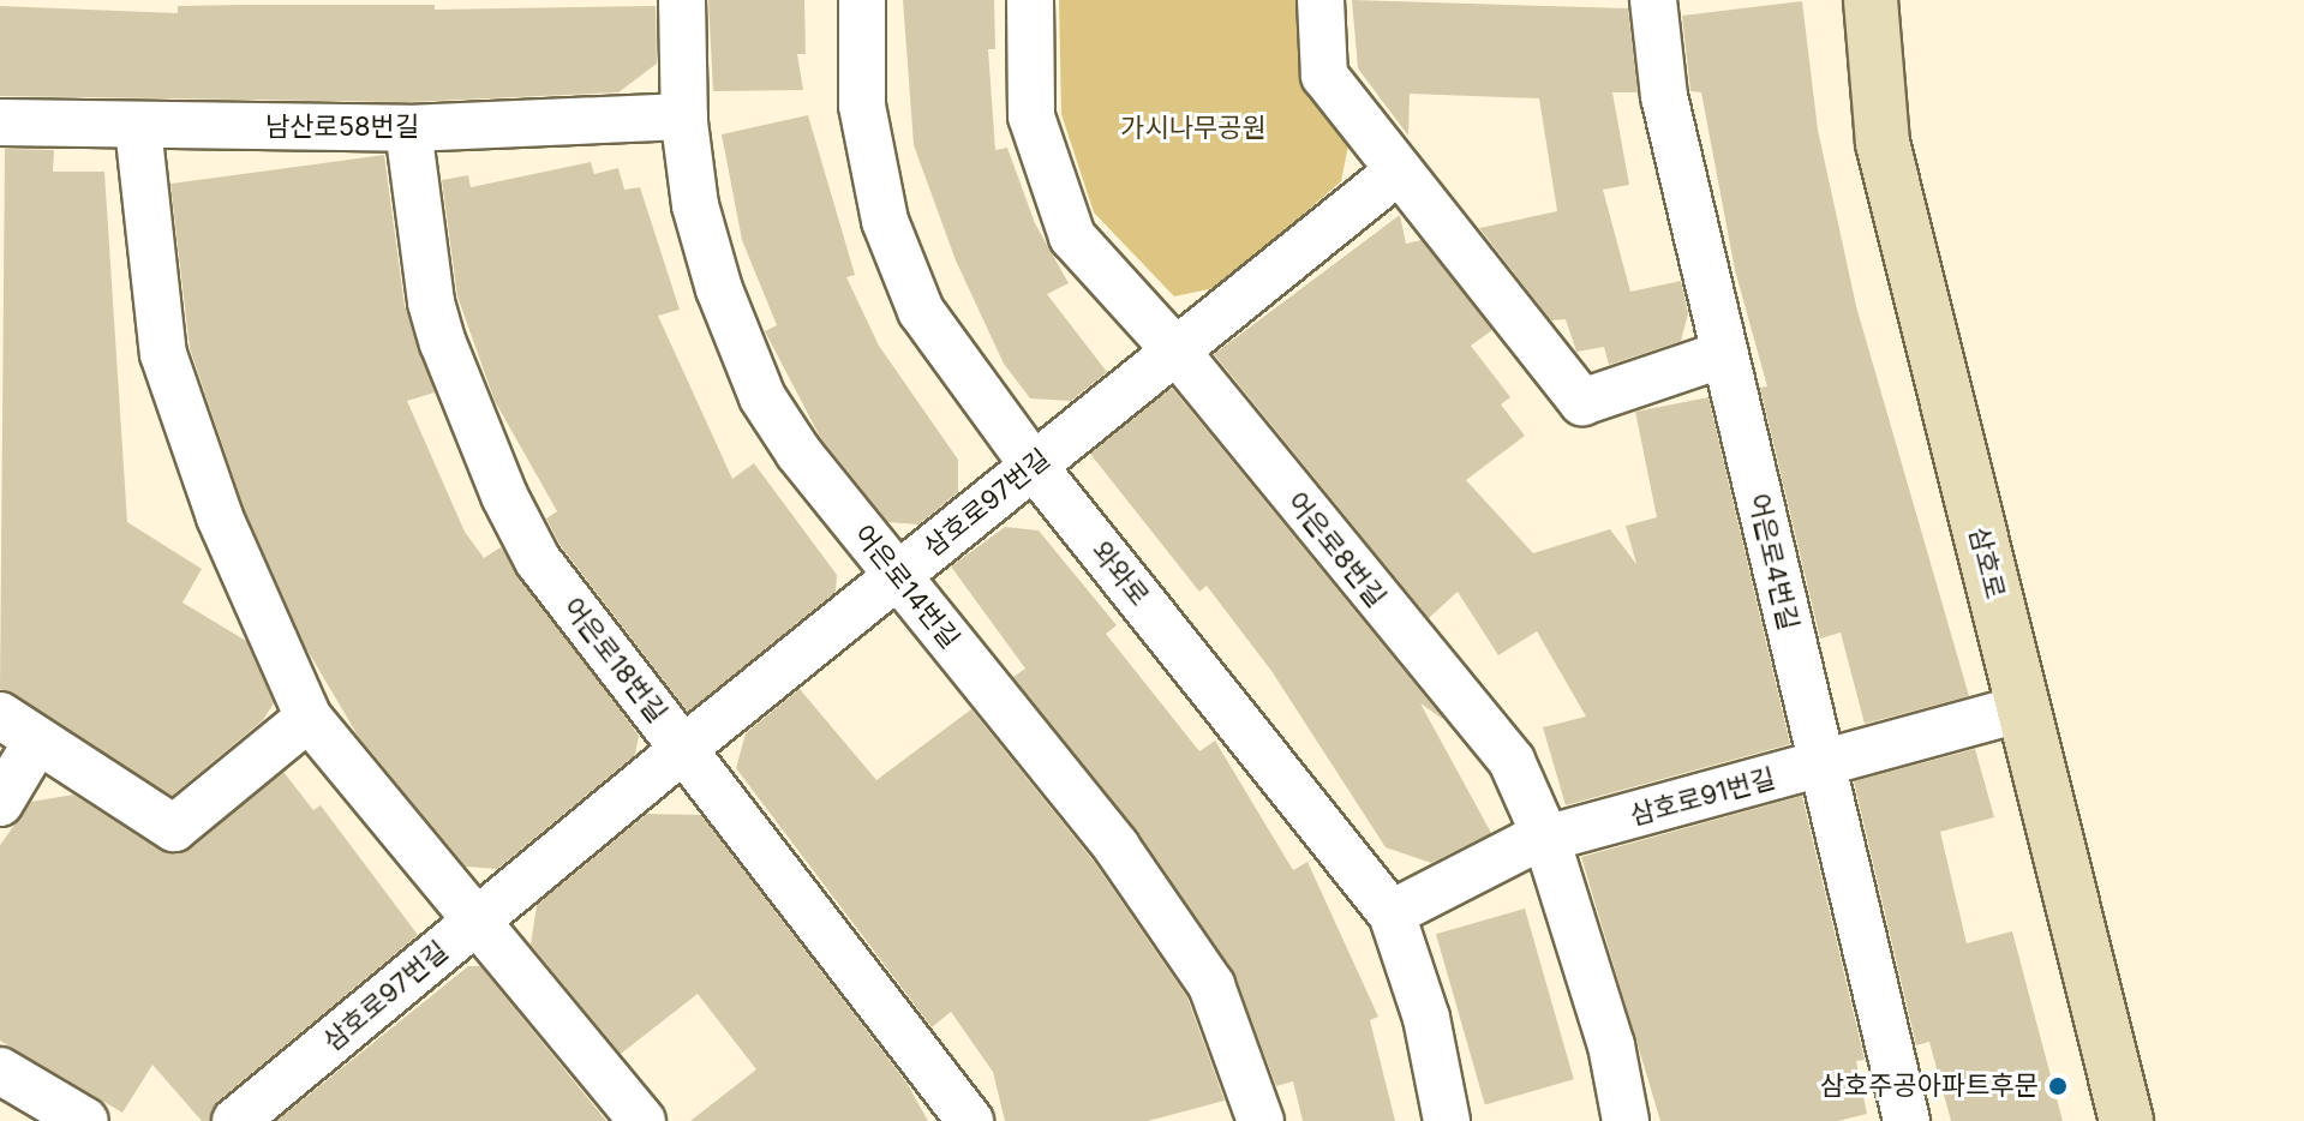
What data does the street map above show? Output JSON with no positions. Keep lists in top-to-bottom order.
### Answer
{
  "streets": {
    "main road": ["삼호로"],
    "street": [
      "남산로58번길",
      "삼호로97번길",
      "어은로8번길",
      "어은로4번길",
      "와와로",
      "어은로14번길",
      "어은로18번길",
      "삼호로91번길"
    ]
  },
  "crossings": [
    ["남산로58번길", "어은로14번길"],
    ["남산로58번길", "어은로18번길"],
    ["삼호로97번길", "어은로8번길"],
    ["삼호로97번길", "와와로"],
    ["삼호로97번길", "어은로14번길"],
    ["삼호로97번길", "어은로18번길"],
    ["어은로8번길", "삼호로91번길"],
    ["어은로4번길", "삼호로91번길"],
    ["삼호로", "삼호로91번길"],
    ["와와로", "삼호로91번길"]
  ],
  "parks": ["가시나무공원"],
  "places": ["삼호주공아파트후문"]
}
